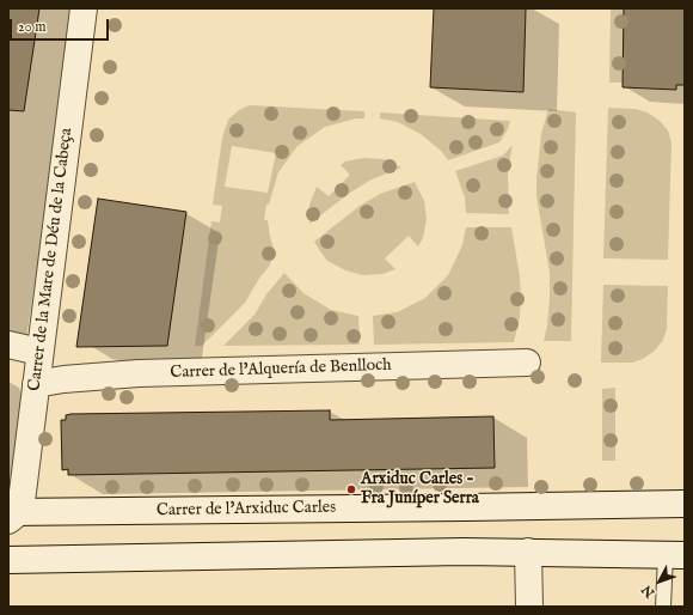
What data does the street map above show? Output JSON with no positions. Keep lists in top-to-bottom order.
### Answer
{
  "streets": {
    "main road": ["Carrer de la Mare de Déu de la Cabeça", "Carrer de l'Alquería de Benlloch", "Carrer de l'Arxiduc Carles"]
  },
  "crossings": [
    ["Carrer de la Mare de Déu de la Cabeça", "Carrer de l'Alquería de Benlloch"],
    ["Carrer de la Mare de Déu de la Cabeça", "Carrer de l'Arxiduc Carles"]
  ],
  "places": ["Arxiduc Carles - Fra Juníper Serra"],
  "scale_bar": "20 m",
  "north": "bottom left"
}
